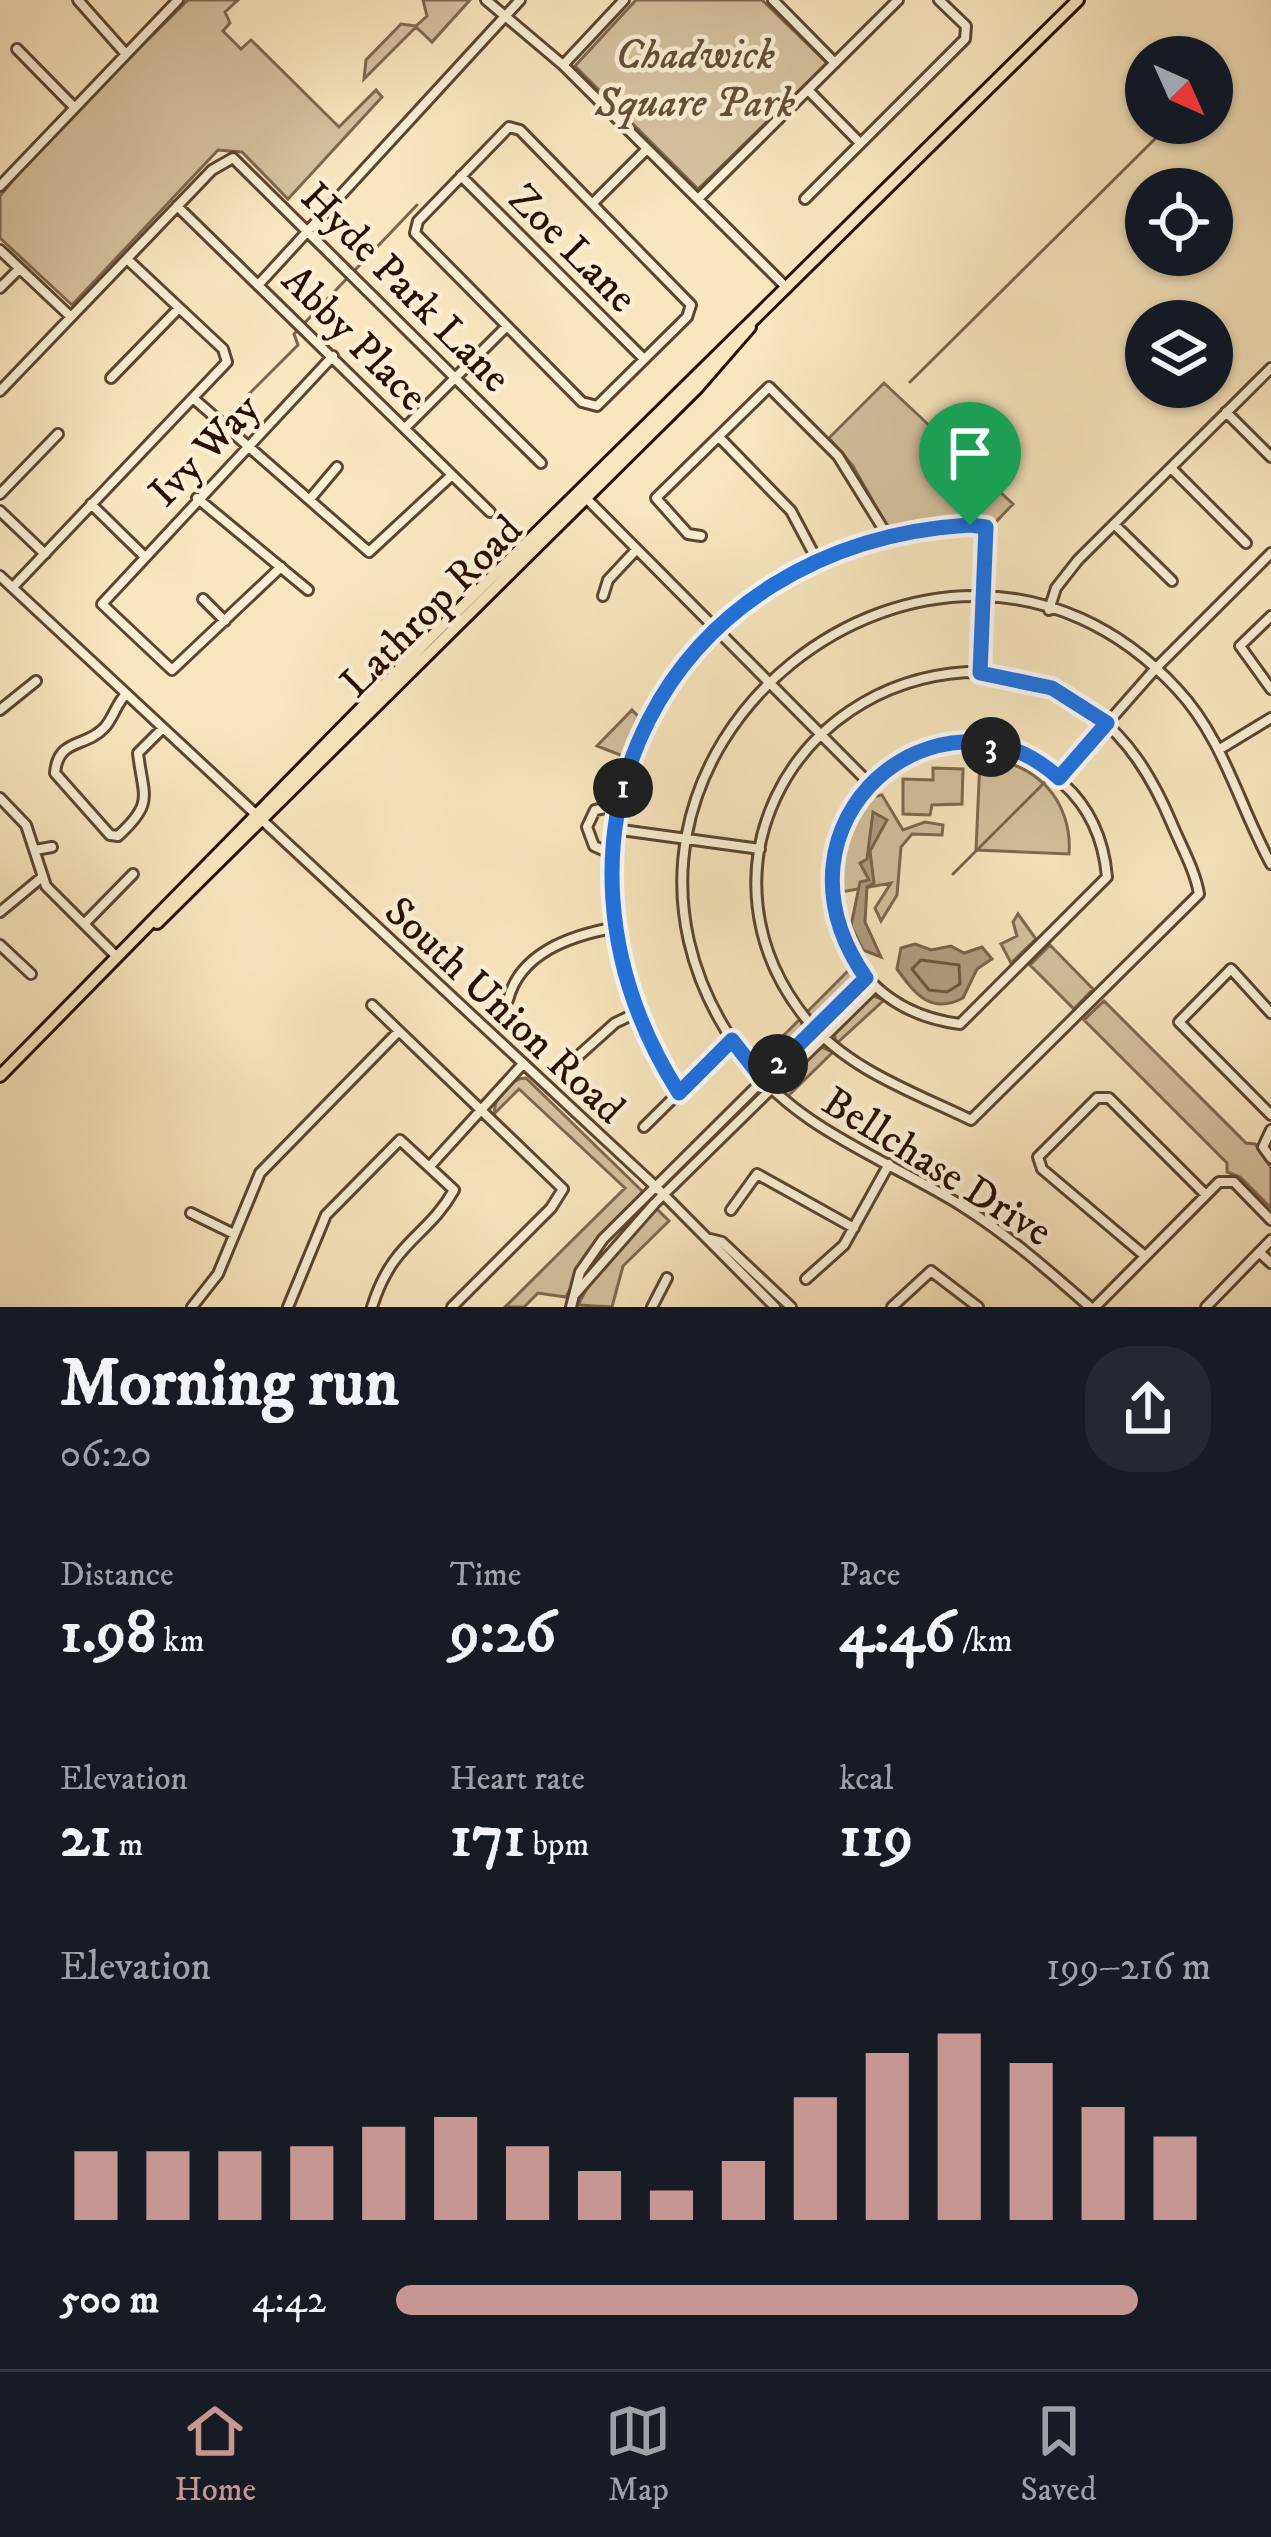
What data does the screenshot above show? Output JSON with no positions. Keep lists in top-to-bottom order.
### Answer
{
  "streets": {
    "main road": ["Lathrop Road"],
    "street": [
      "Zoe Lane",
      "Hyde Park Lane",
      "Abby Place",
      "Ivy Way",
      "South Union Road",
      "Bellchase Drive"
    ]
  },
  "crossings": [
    ["Hyde Park Lane", "Abby Place"],
    ["Abby Place", "Ivy Way"],
    ["Lathrop Road", "South Union Road"]
  ],
  "parks": ["Chadwick Square Park"],
  "north": "bottom right",
  "page": {
    "pins": ["3", "1", "2"],
    "heading": ["Morning run", "06:20"],
    "stats": [
      ["Distance", "1.98 km"],
      ["Time", "9:26"],
      ["Pace", "4:46 /km"],
      ["Elevation", "21 m"],
      ["Heart rate", "171 bpm"],
      ["kcal", "119"]
    ],
    "chart": ["Elevation", "199–216 m"],
    "list": [
      {
        "name": "500 m",
        "note": "4:42"
      }
    ],
    "tabs": ["Home", "Map", "Saved"]
  }
}
